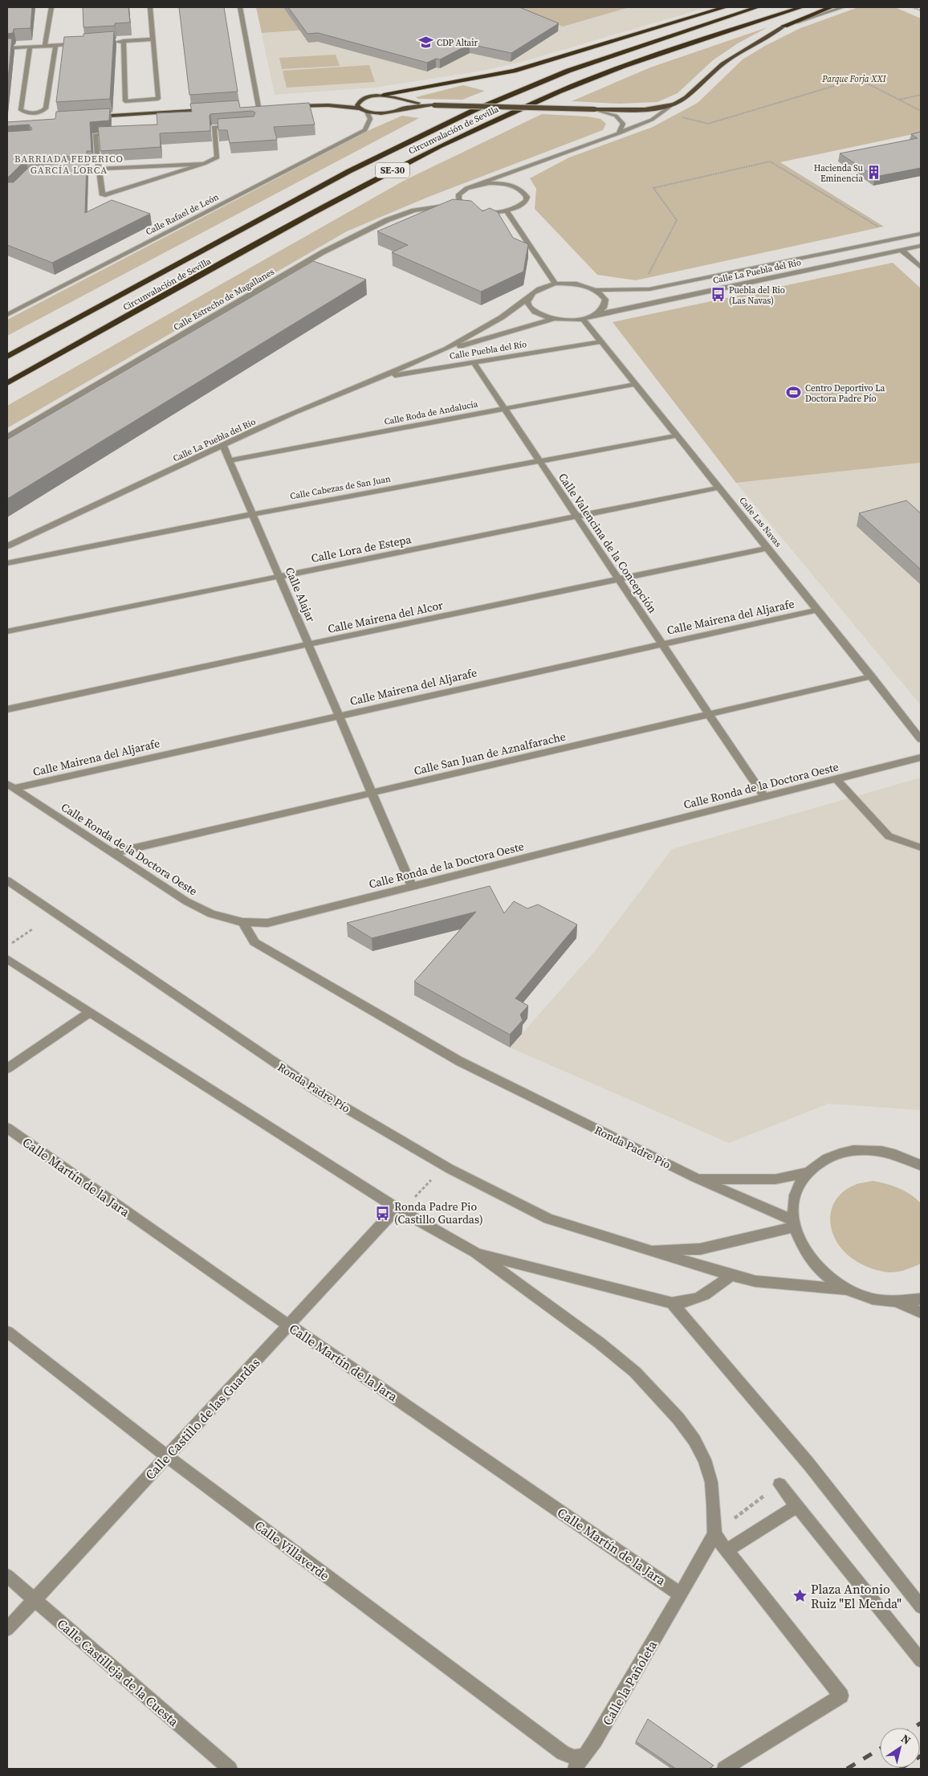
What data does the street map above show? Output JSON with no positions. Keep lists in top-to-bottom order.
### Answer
{
  "streets": {
    "highway": ["Circunvalación de Sevilla", "SE-30"],
    "street": [
      "Calle Rafael de León",
      "Calle La Puebla del Rio",
      "Calle Estrecho de Magallanes",
      "Calle Puebla del Río",
      "Calle Roda de Andalucía",
      "Calle Cabezas de San Juan",
      "Calle Las Navas",
      "Calle Valencina de la Concepción",
      "Calle Lora de Estepa",
      "Calle Alajar",
      "Calle Mairena del Alcor",
      "Calle Mairena del Aljarafe",
      "Calle San Juan de Aznalfarache",
      "Calle Ronda de la Doctora Oeste",
      "Ronda Padre Pío",
      "Calle Martín de la Jara",
      "Calle Castillo de las Guardas",
      "Calle Villaverde",
      "Calle Castilleja de la Cuesta",
      "Calle la Pañoleta"
    ]
  },
  "crossings": [
    ["Calle La Puebla del Rio", "Calle Puebla del Río"],
    ["Calle La Puebla del Rio", "Calle Las Navas"],
    ["Calle La Puebla del Rio", "Calle Alajar"],
    ["Calle Puebla del Río", "Calle Las Navas"],
    ["Calle Puebla del Río", "Calle Valencina de la Concepción"],
    ["Calle Roda de Andalucía", "Calle Las Navas"],
    ["Calle Roda de Andalucía", "Calle Valencina de la Concepción"],
    ["Calle Roda de Andalucía", "Calle Alajar"],
    ["Calle Cabezas de San Juan", "Calle Las Navas"],
    ["Calle Cabezas de San Juan", "Calle Valencina de la Concepción"],
    ["Calle Cabezas de San Juan", "Calle Alajar"],
    ["Calle Las Navas", "Calle Lora de Estepa"],
    ["Calle Las Navas", "Calle Mairena del Alcor"],
    ["Calle Las Navas", "Calle Mairena del Aljarafe"],
    ["Calle Las Navas", "Calle San Juan de Aznalfarache"],
    ["Calle Valencina de la Concepción", "Calle Lora de Estepa"],
    ["Calle Valencina de la Concepción", "Calle Mairena del Alcor"],
    ["Calle Valencina de la Concepción", "Calle Mairena del Aljarafe"],
    ["Calle Valencina de la Concepción", "Calle San Juan de Aznalfarache"],
    ["Calle Valencina de la Concepción", "Calle Ronda de la Doctora Oeste"],
    ["Calle Lora de Estepa", "Calle Alajar"],
    ["Calle Alajar", "Calle Mairena del Alcor"],
    ["Calle Alajar", "Calle Mairena del Aljarafe"],
    ["Calle Alajar", "Calle San Juan de Aznalfarache"],
    ["Calle Alajar", "Calle Ronda de la Doctora Oeste"],
    ["Calle Mairena del Aljarafe", "Calle Ronda de la Doctora Oeste"],
    ["Calle San Juan de Aznalfarache", "Calle Ronda de la Doctora Oeste"],
    ["Calle Ronda de la Doctora Oeste", "Ronda Padre Pío"],
    ["Calle Martín de la Jara", "Calle Castillo de las Guardas"],
    ["Calle Martín de la Jara", "Calle la Pañoleta"],
    ["Calle Castillo de las Guardas", "Calle Villaverde"],
    ["Calle Castillo de las Guardas", "Calle Castilleja de la Cuesta"],
    ["Calle Villaverde", "Calle la Pañoleta"]
  ],
  "districts": ["BARRIADA FEDERICO GARCÍA LORCA"],
  "parks": ["Parque Forja XXI"],
  "places": {
    "school or university": ["CDP Altair"],
    "building": ["Hacienda Su Eminencia"],
    "bus stop": ["Puebla del Rio (Las Navas)", "Ronda Padre Pio (Castillo Guardas)"],
    "sports": ["Centro Deportivo La Doctora Padre Pío"],
    "place": ["Plaza Antonio Ruiz \"El Menda\""]
  },
  "north": "top right"
}
